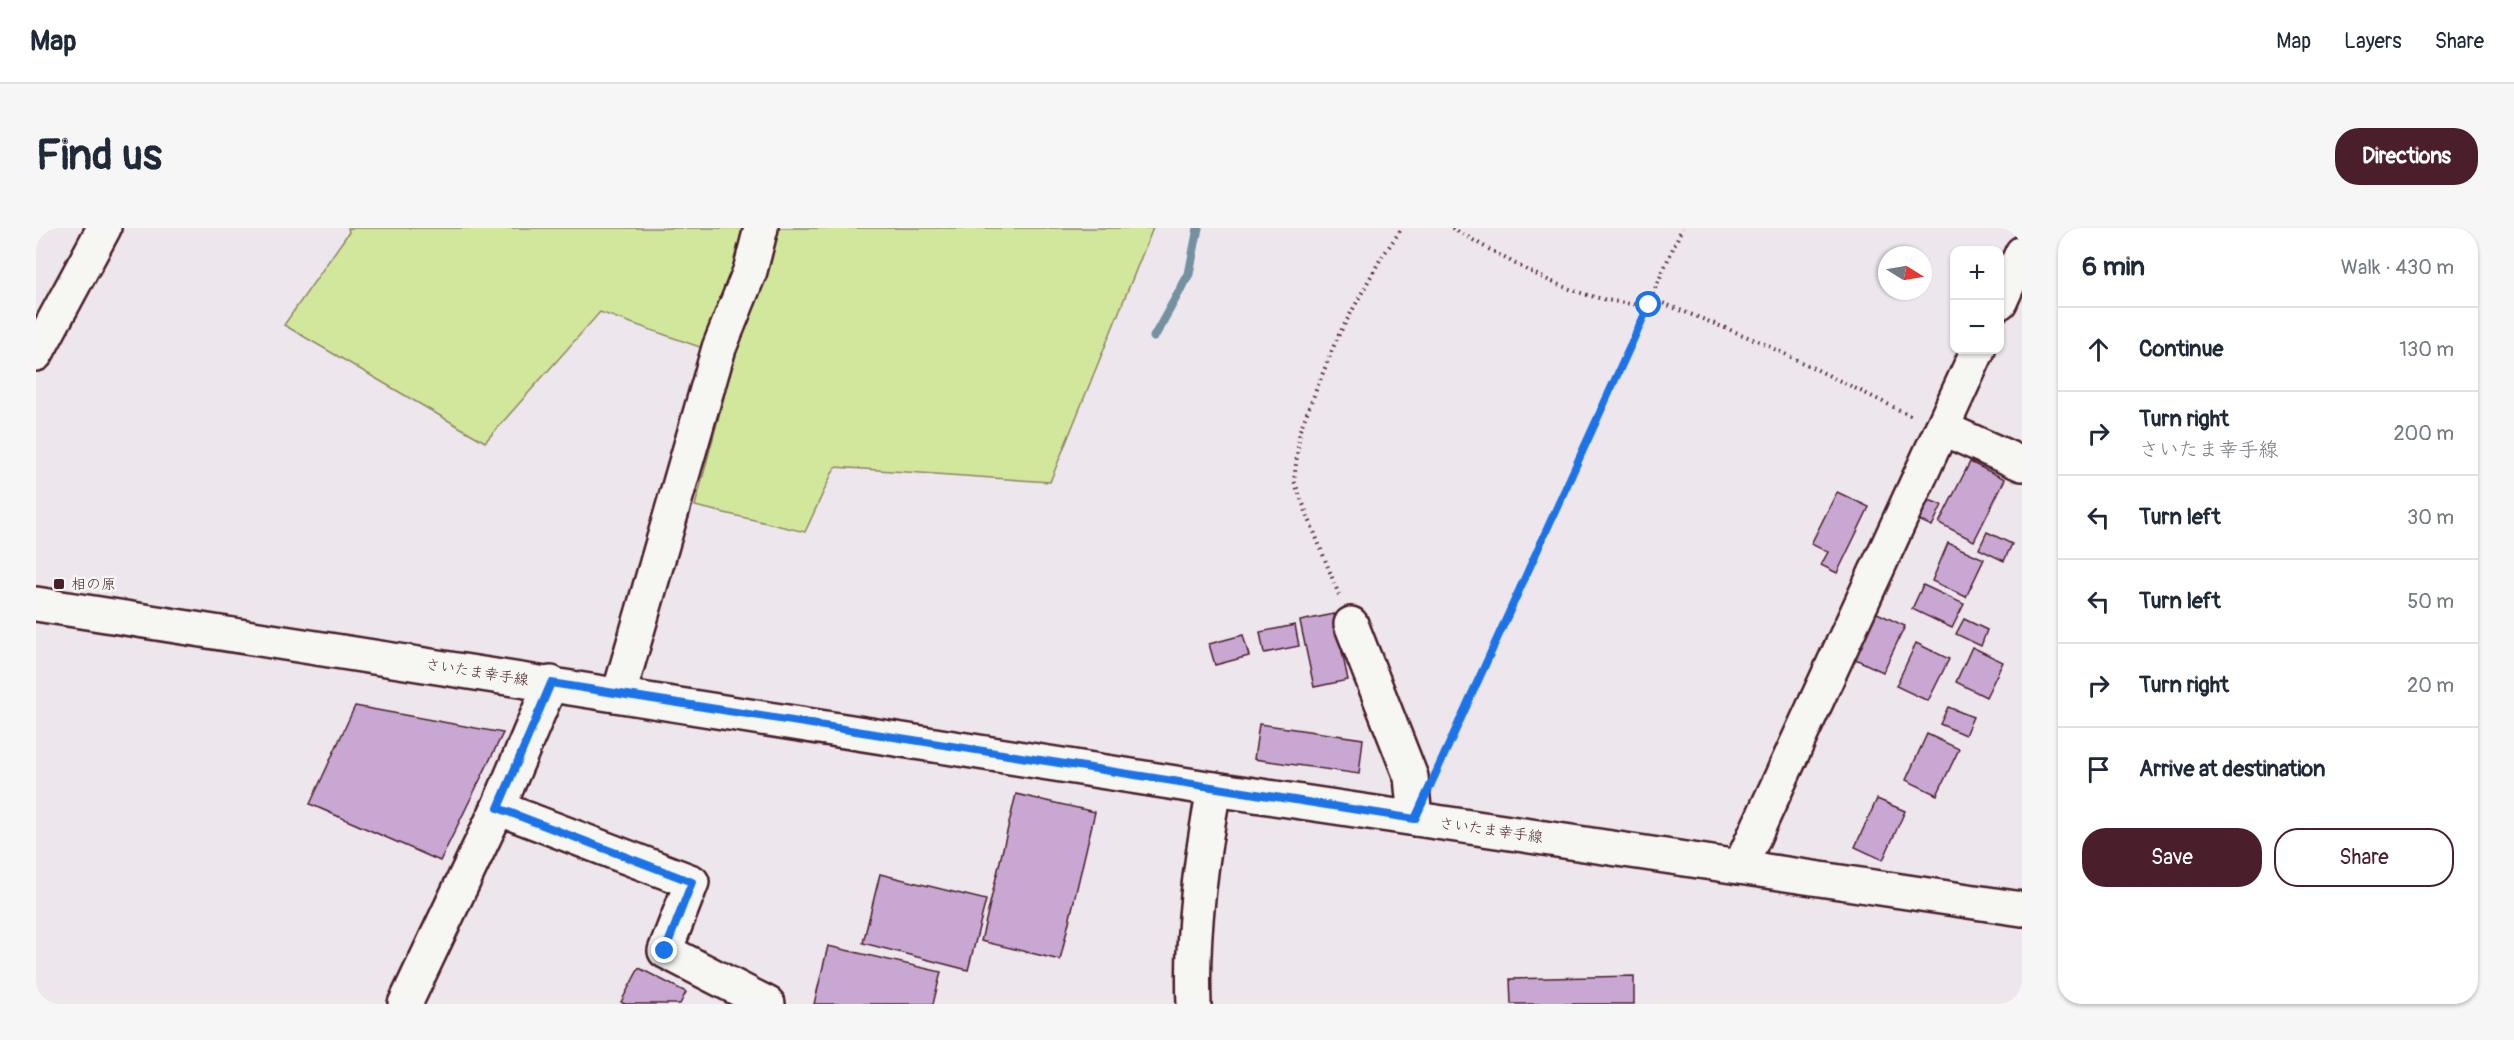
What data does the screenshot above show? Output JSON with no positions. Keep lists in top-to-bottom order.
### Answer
{
  "streets": {
    "street": ["さいたま幸手線"]
  },
  "places": {
    "transit": ["相の原"]
  },
  "north": "right",
  "page": {
    "header": "Map",
    "nav": ["Map", "Layers", "Share"],
    "buttons": [
      "Directions",
      ["Save", "Share"]
    ],
    "title": "Find us",
    "heading": ["6 min", "Walk · 430 m"],
    "map_buttons": ["+", "−"],
    "list": [
      ["Continue", "130 m"],
      ["Turn right", "さいたま幸手線", "200 m"],
      ["Turn left", "30 m"],
      ["Turn left", "50 m"],
      ["Turn right", "20 m"],
      "Arrive at destination"
    ]
  }
}
